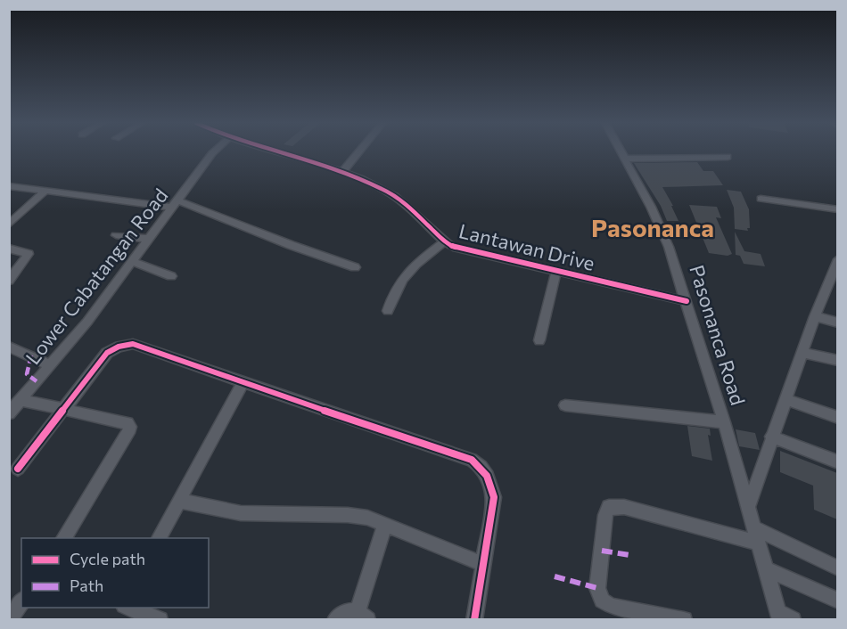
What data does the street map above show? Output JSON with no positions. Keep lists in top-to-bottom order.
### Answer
{
  "streets": {
    "street": ["Lantawan Drive", "Lower Cabatangan Road", "Pasonanca Road"]
  },
  "crossings": [
    ["Lantawan Drive", "Pasonanca Road"]
  ],
  "districts": ["Pasonanca"],
  "legend": ["Cycle path", "Path"]
}
